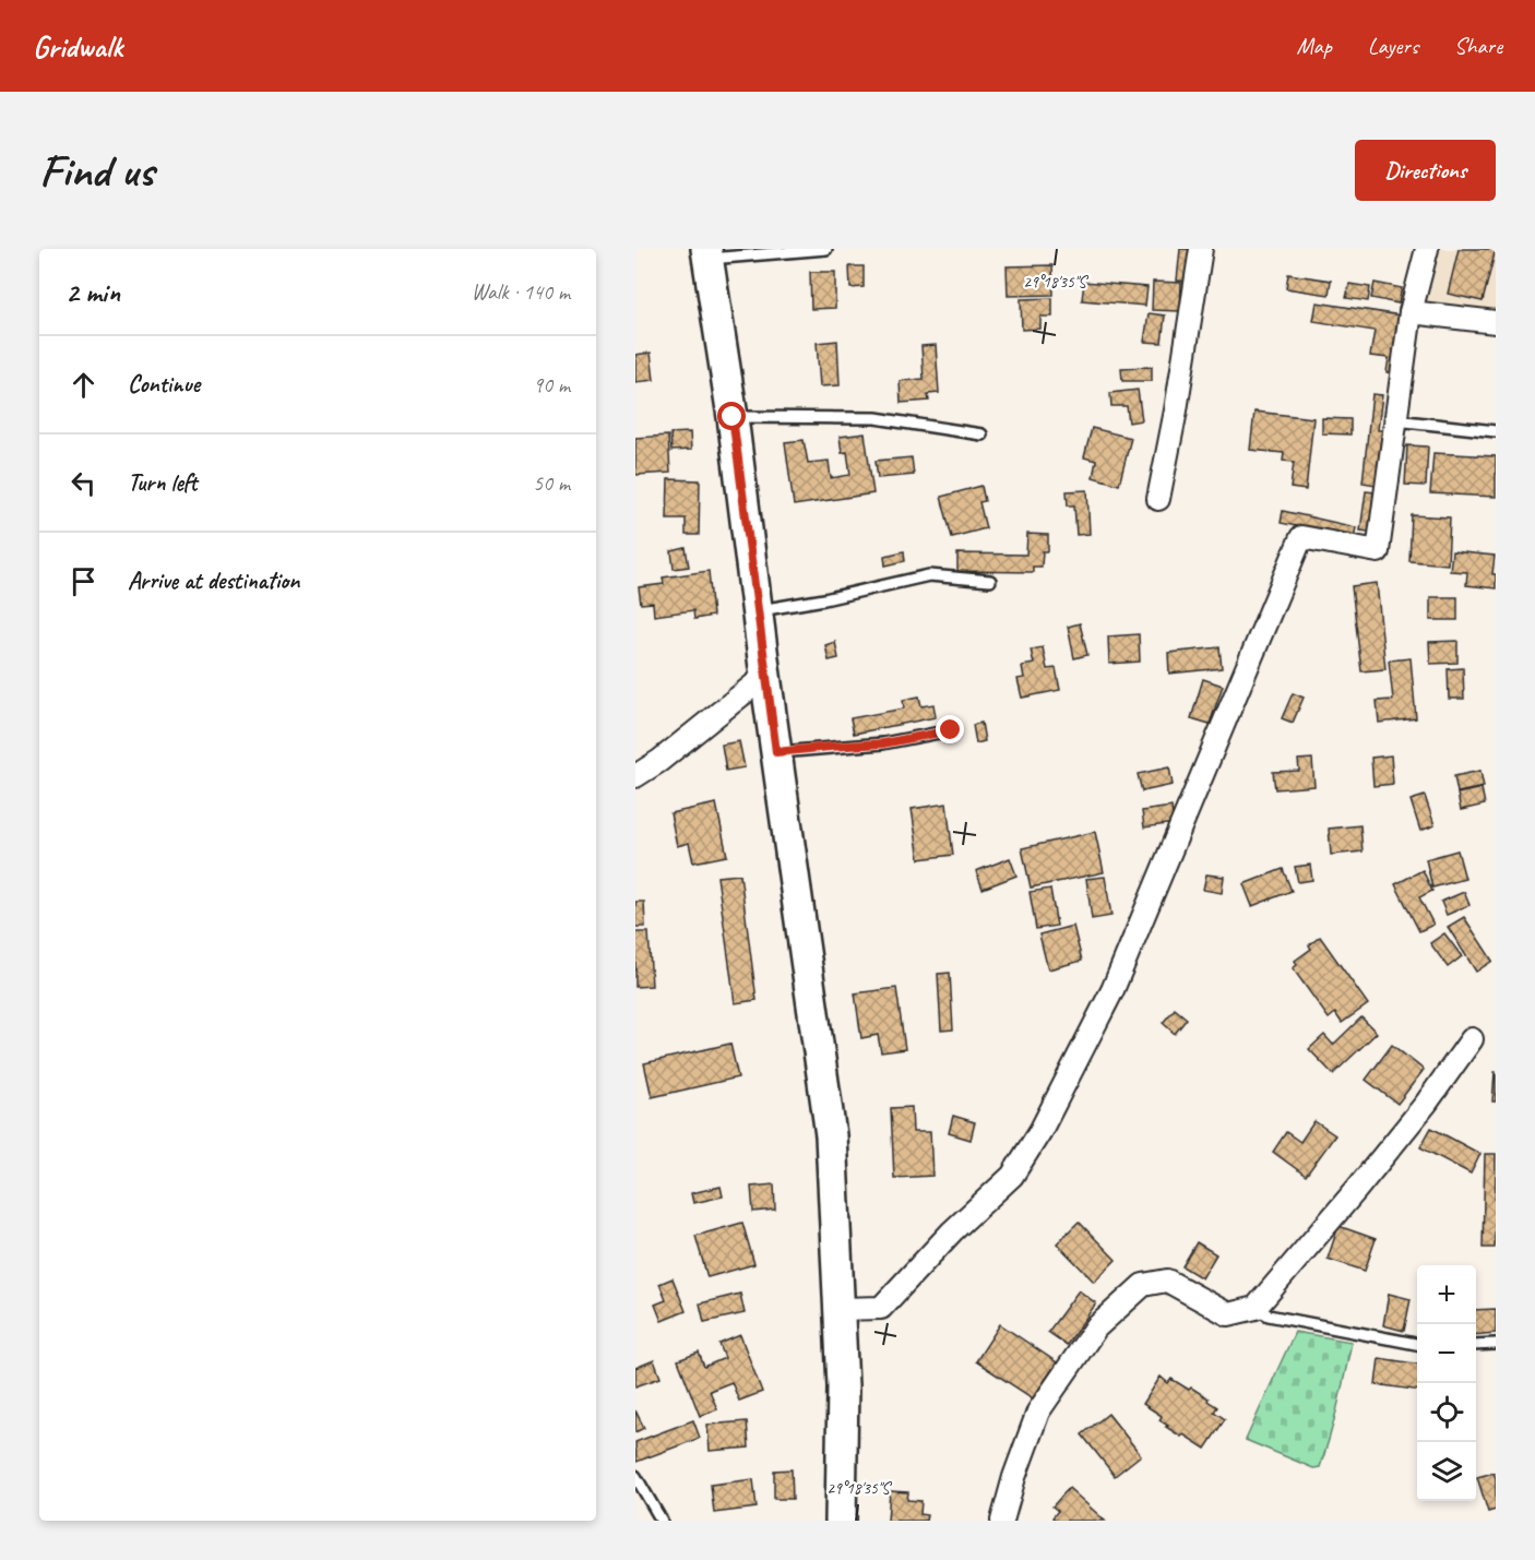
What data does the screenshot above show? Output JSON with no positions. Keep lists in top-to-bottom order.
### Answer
{
  "page": {
    "header": "Gridwalk",
    "nav": ["Map", "Layers", "Share"],
    "buttons": "Directions",
    "title": "Find us",
    "heading": ["2 min", "Walk · 140 m"],
    "list": [
      ["Continue", "90 m"],
      ["Turn left", "50 m"],
      "Arrive at destination"
    ],
    "map_buttons": ["+", "−"]
  },
  "coordinates": ["29°18'35\"S"]
}
